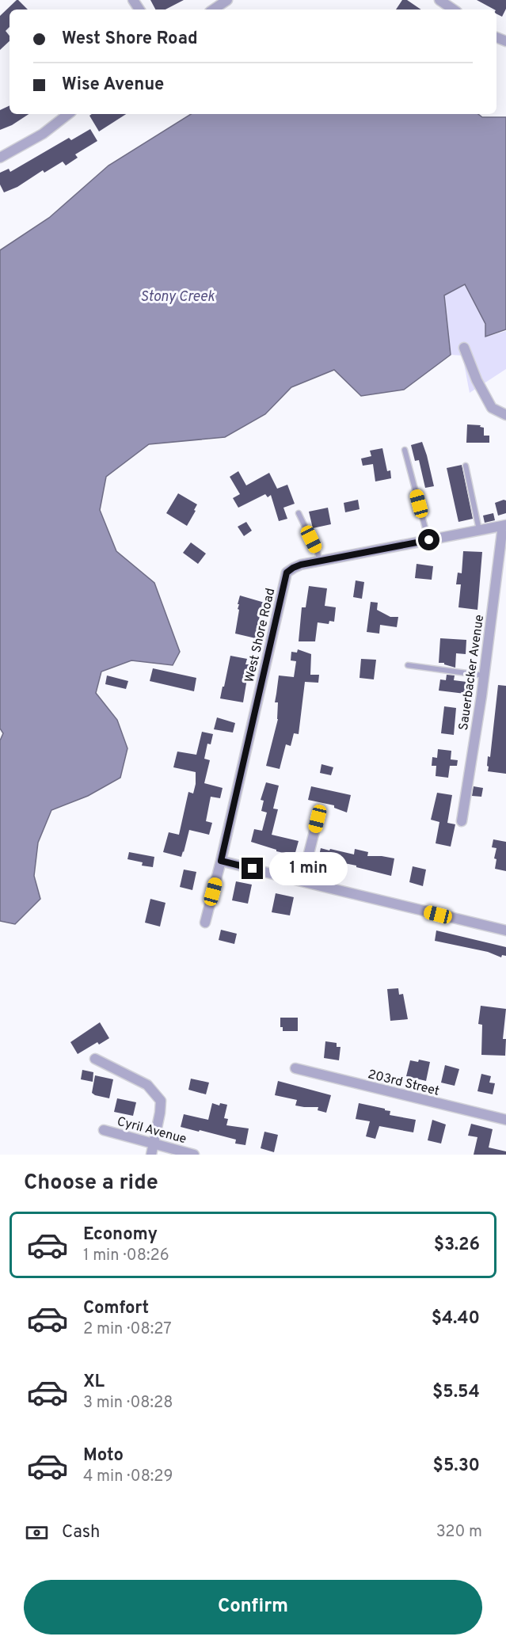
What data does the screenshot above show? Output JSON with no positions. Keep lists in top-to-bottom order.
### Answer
{
  "streets": {
    "street": [
      "West Shore Road",
      "Sauerbacker Avenue",
      "203rd Street",
      "Cyril Avenue"
    ]
  },
  "crossings": [
    ["West Shore Road", "Sauerbacker Avenue"]
  ],
  "water": ["Stony Creek"],
  "page": {
    "banner": ["West Shore Road", "Wise Avenue"],
    "bubble": "1 min",
    "heading": "Choose a ride",
    "list": [
      {
        "name": "Economy",
        "note": "1 min · 08:26",
        "value": "$3.26"
      },
      {
        "name": "Comfort",
        "note": "2 min · 08:27",
        "value": "$4.40"
      },
      {
        "name": "XL",
        "note": "3 min · 08:28",
        "value": "$5.54"
      },
      {
        "name": "Moto",
        "note": "4 min · 08:29",
        "value": "$5.30"
      }
    ],
    "pay": ["Cash", "320 m"],
    "buttons": "Confirm"
  }
}
